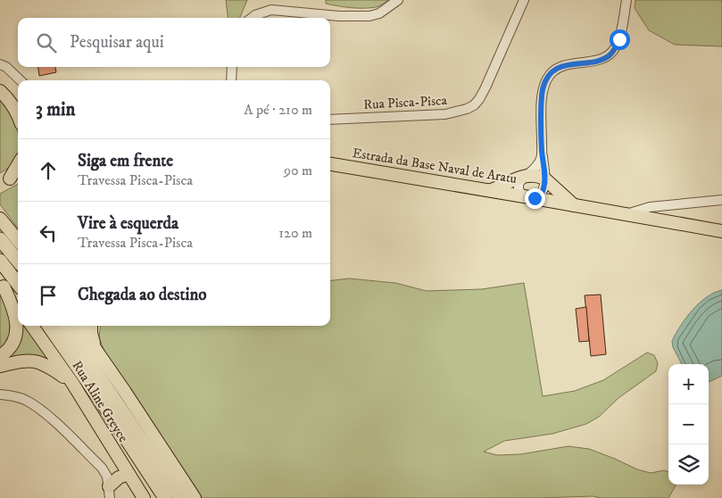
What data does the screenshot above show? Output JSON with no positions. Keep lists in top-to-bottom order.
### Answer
{
  "streets": {
    "main road": ["Estrada da Base Naval de Aratu", "Rua Aline Greyce"],
    "street": ["Rua Pisca-Pisca"]
  },
  "page": {
    "search": "Pesquisar aqui",
    "heading": ["3 min", "A pé · 210 m"],
    "list": [
      ["Siga em frente", "Travessa Pisca-Pisca", "90 m"],
      ["Vire à esquerda", "Travessa Pisca-Pisca", "120 m"],
      "Chegada ao destino"
    ],
    "map_buttons": ["+", "−"]
  }
}
